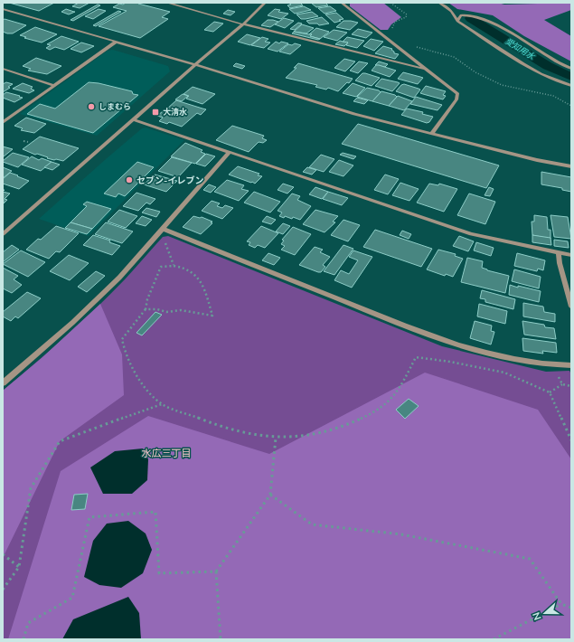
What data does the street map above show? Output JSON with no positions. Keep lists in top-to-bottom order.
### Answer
{
  "districts": ["水広三丁目"],
  "water": ["愛知用水"],
  "places": {
    "other": ["しまむら", "セブン-イレブン"],
    "transit": ["大清水"]
  },
  "north": "left"
}
